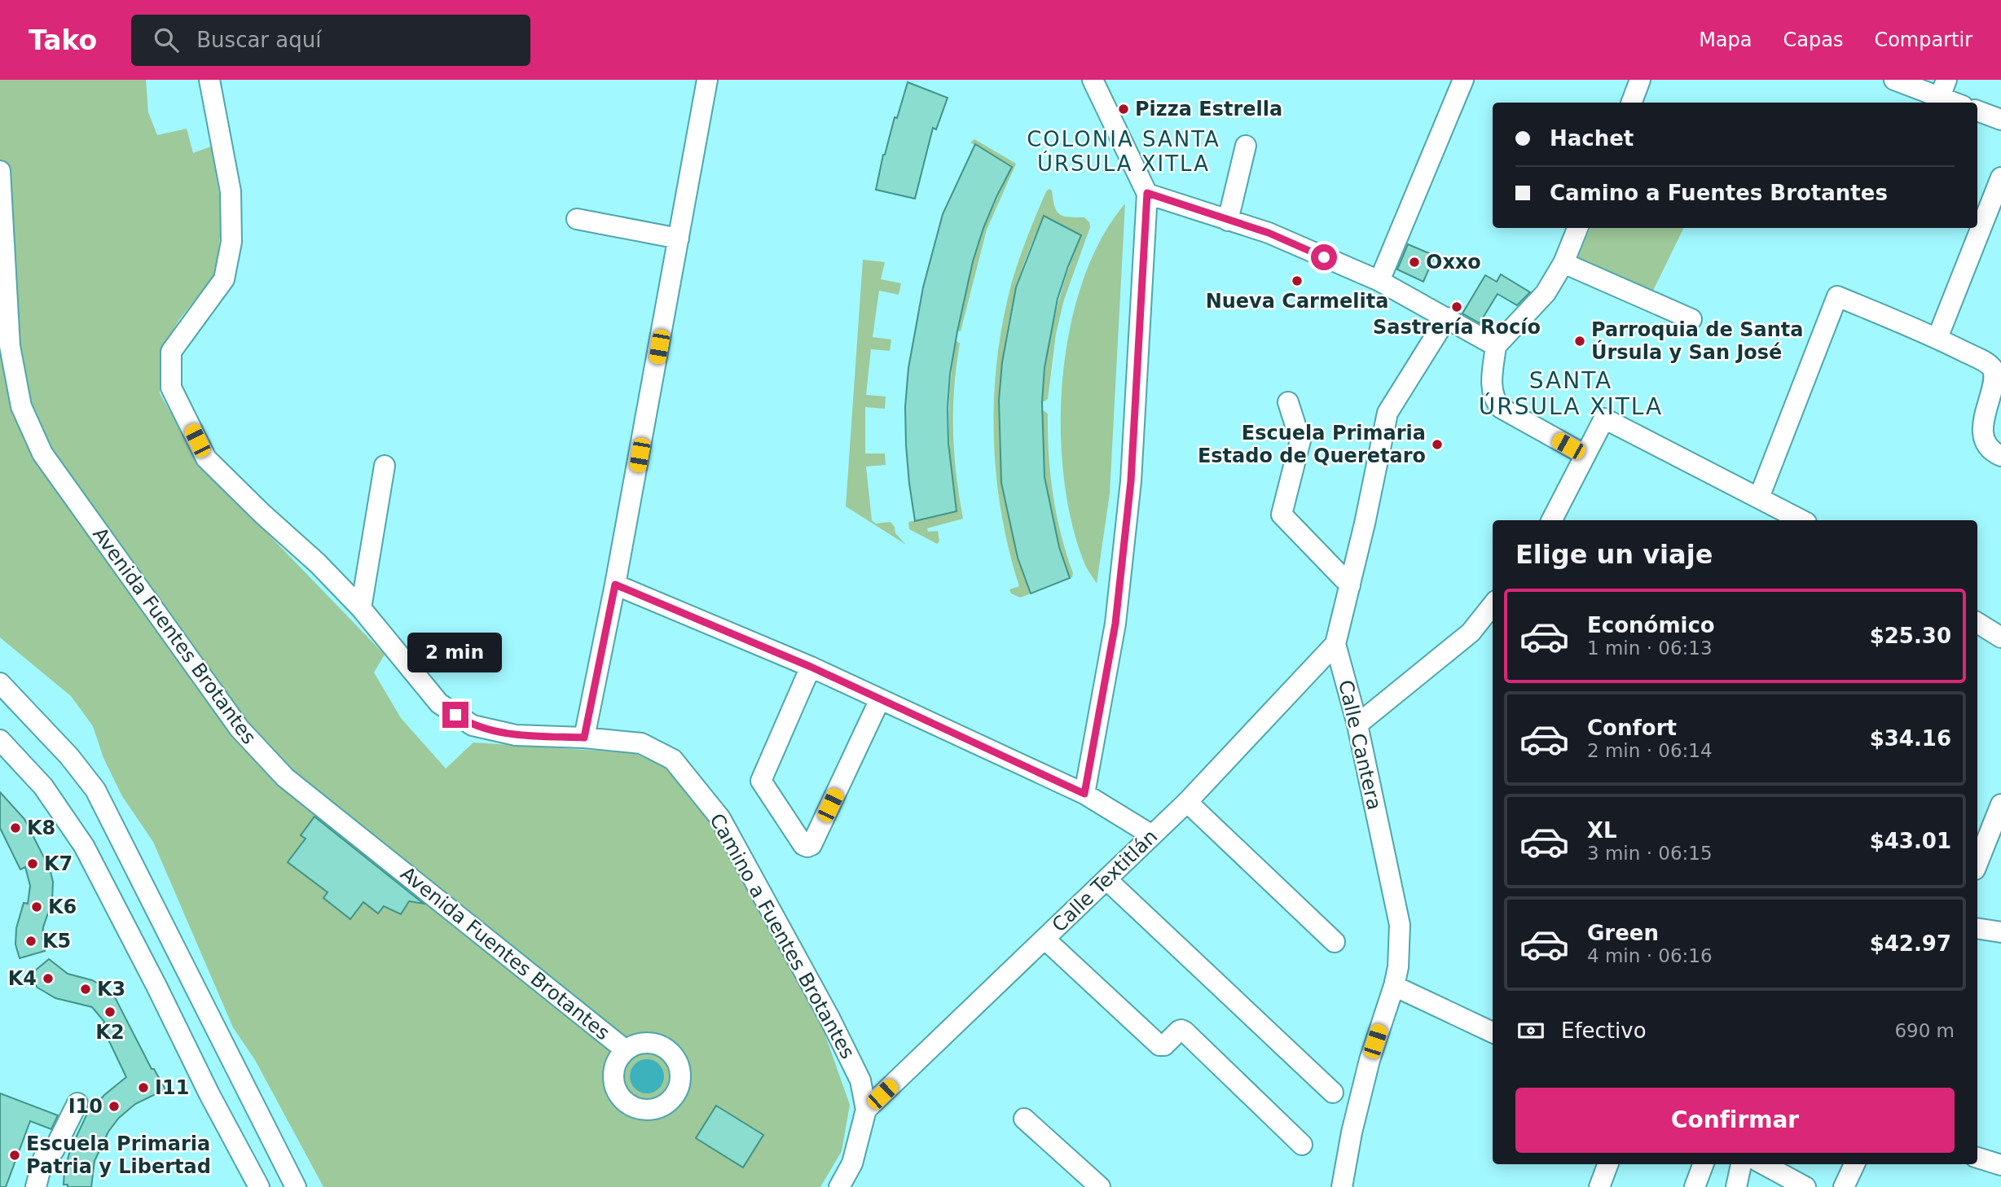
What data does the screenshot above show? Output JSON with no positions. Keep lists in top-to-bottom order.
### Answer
{
  "streets": {
    "street": [
      "Avenida Fuentes Brotantes",
      "Calle Cantera",
      "Calle Textitlán",
      "Camino a Fuentes Brotantes"
    ]
  },
  "crossings": [
    ["Calle Cantera", "Calle Textitlán"],
    ["Calle Textitlán", "Camino a Fuentes Brotantes"]
  ],
  "districts": ["COLONIA SANTA ÚRSULA XITLA", "SANTA ÚRSULA XITLA"],
  "places": [
    "Pizza Estrella",
    "Oxxo",
    "Nueva Carmelita",
    "Sastrería Rocío",
    "Parroquia de Santa Úrsula y San José",
    "Escuela Primaria Estado de Queretaro",
    "K8",
    "K7",
    "K6",
    "K5",
    "K4",
    "K3",
    "K2",
    "I11",
    "I10",
    "Escuela Primaria Patria y Libertad"
  ],
  "page": {
    "header": "Tako",
    "search": "Buscar aquí",
    "nav": ["Mapa", "Capas", "Compartir"],
    "banner": ["Hachet", "Camino a Fuentes Brotantes"],
    "heading": "Elige un viaje",
    "list": [
      {
        "name": "Económico",
        "note": "1 min · 06:13",
        "value": "$25.30"
      },
      {
        "name": "Confort",
        "note": "2 min · 06:14",
        "value": "$34.16"
      },
      {
        "name": "XL",
        "note": "3 min · 06:15",
        "value": "$43.01"
      },
      {
        "name": "Green",
        "note": "4 min · 06:16",
        "value": "$42.97"
      }
    ],
    "bubble": "2 min",
    "pay": ["Efectivo", "690 m"],
    "buttons": "Confirmar"
  }
}
